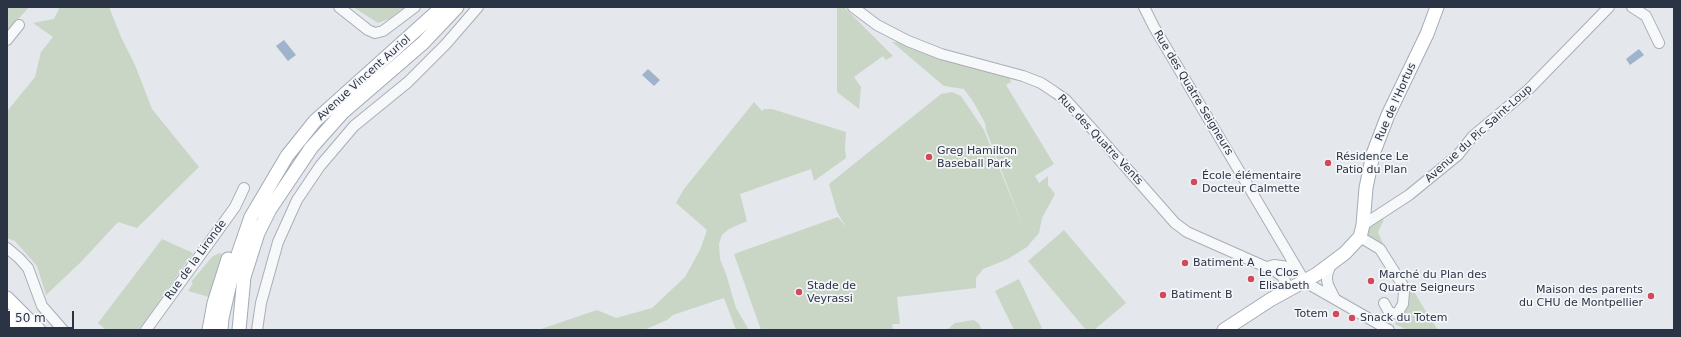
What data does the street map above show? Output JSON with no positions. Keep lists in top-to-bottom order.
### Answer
{
  "streets": {
    "main road": ["Avenue Vincent Auriol", "Rue de l'Hortus", "Avenue du Pic Saint-Loup"],
    "street": ["Rue des Quatre Seigneurs", "Rue des Quatre Vents", "Rue de la Lironde"]
  },
  "crossings": [
    ["Rue des Quatre Seigneurs", "Avenue du Pic Saint-Loup"],
    ["Rue des Quatre Seigneurs", "Rue des Quatre Vents"],
    ["Rue de l'Hortus", "Avenue du Pic Saint-Loup"],
    ["Avenue du Pic Saint-Loup", "Rue des Quatre Vents"]
  ],
  "places": [
    "Greg Hamilton Baseball Park",
    "Résidence Le Patio du Plan",
    "École élémentaire Docteur Calmette",
    "Batiment A",
    "Le Clos Elisabeth",
    "Marché du Plan des Quatre Seigneurs",
    "Stade de Veyrassi",
    "Batiment B",
    "Maison des parents du CHU de Montpellier",
    "Totem",
    "Snack du Totem"
  ],
  "scale_bar": "50 m"
}
